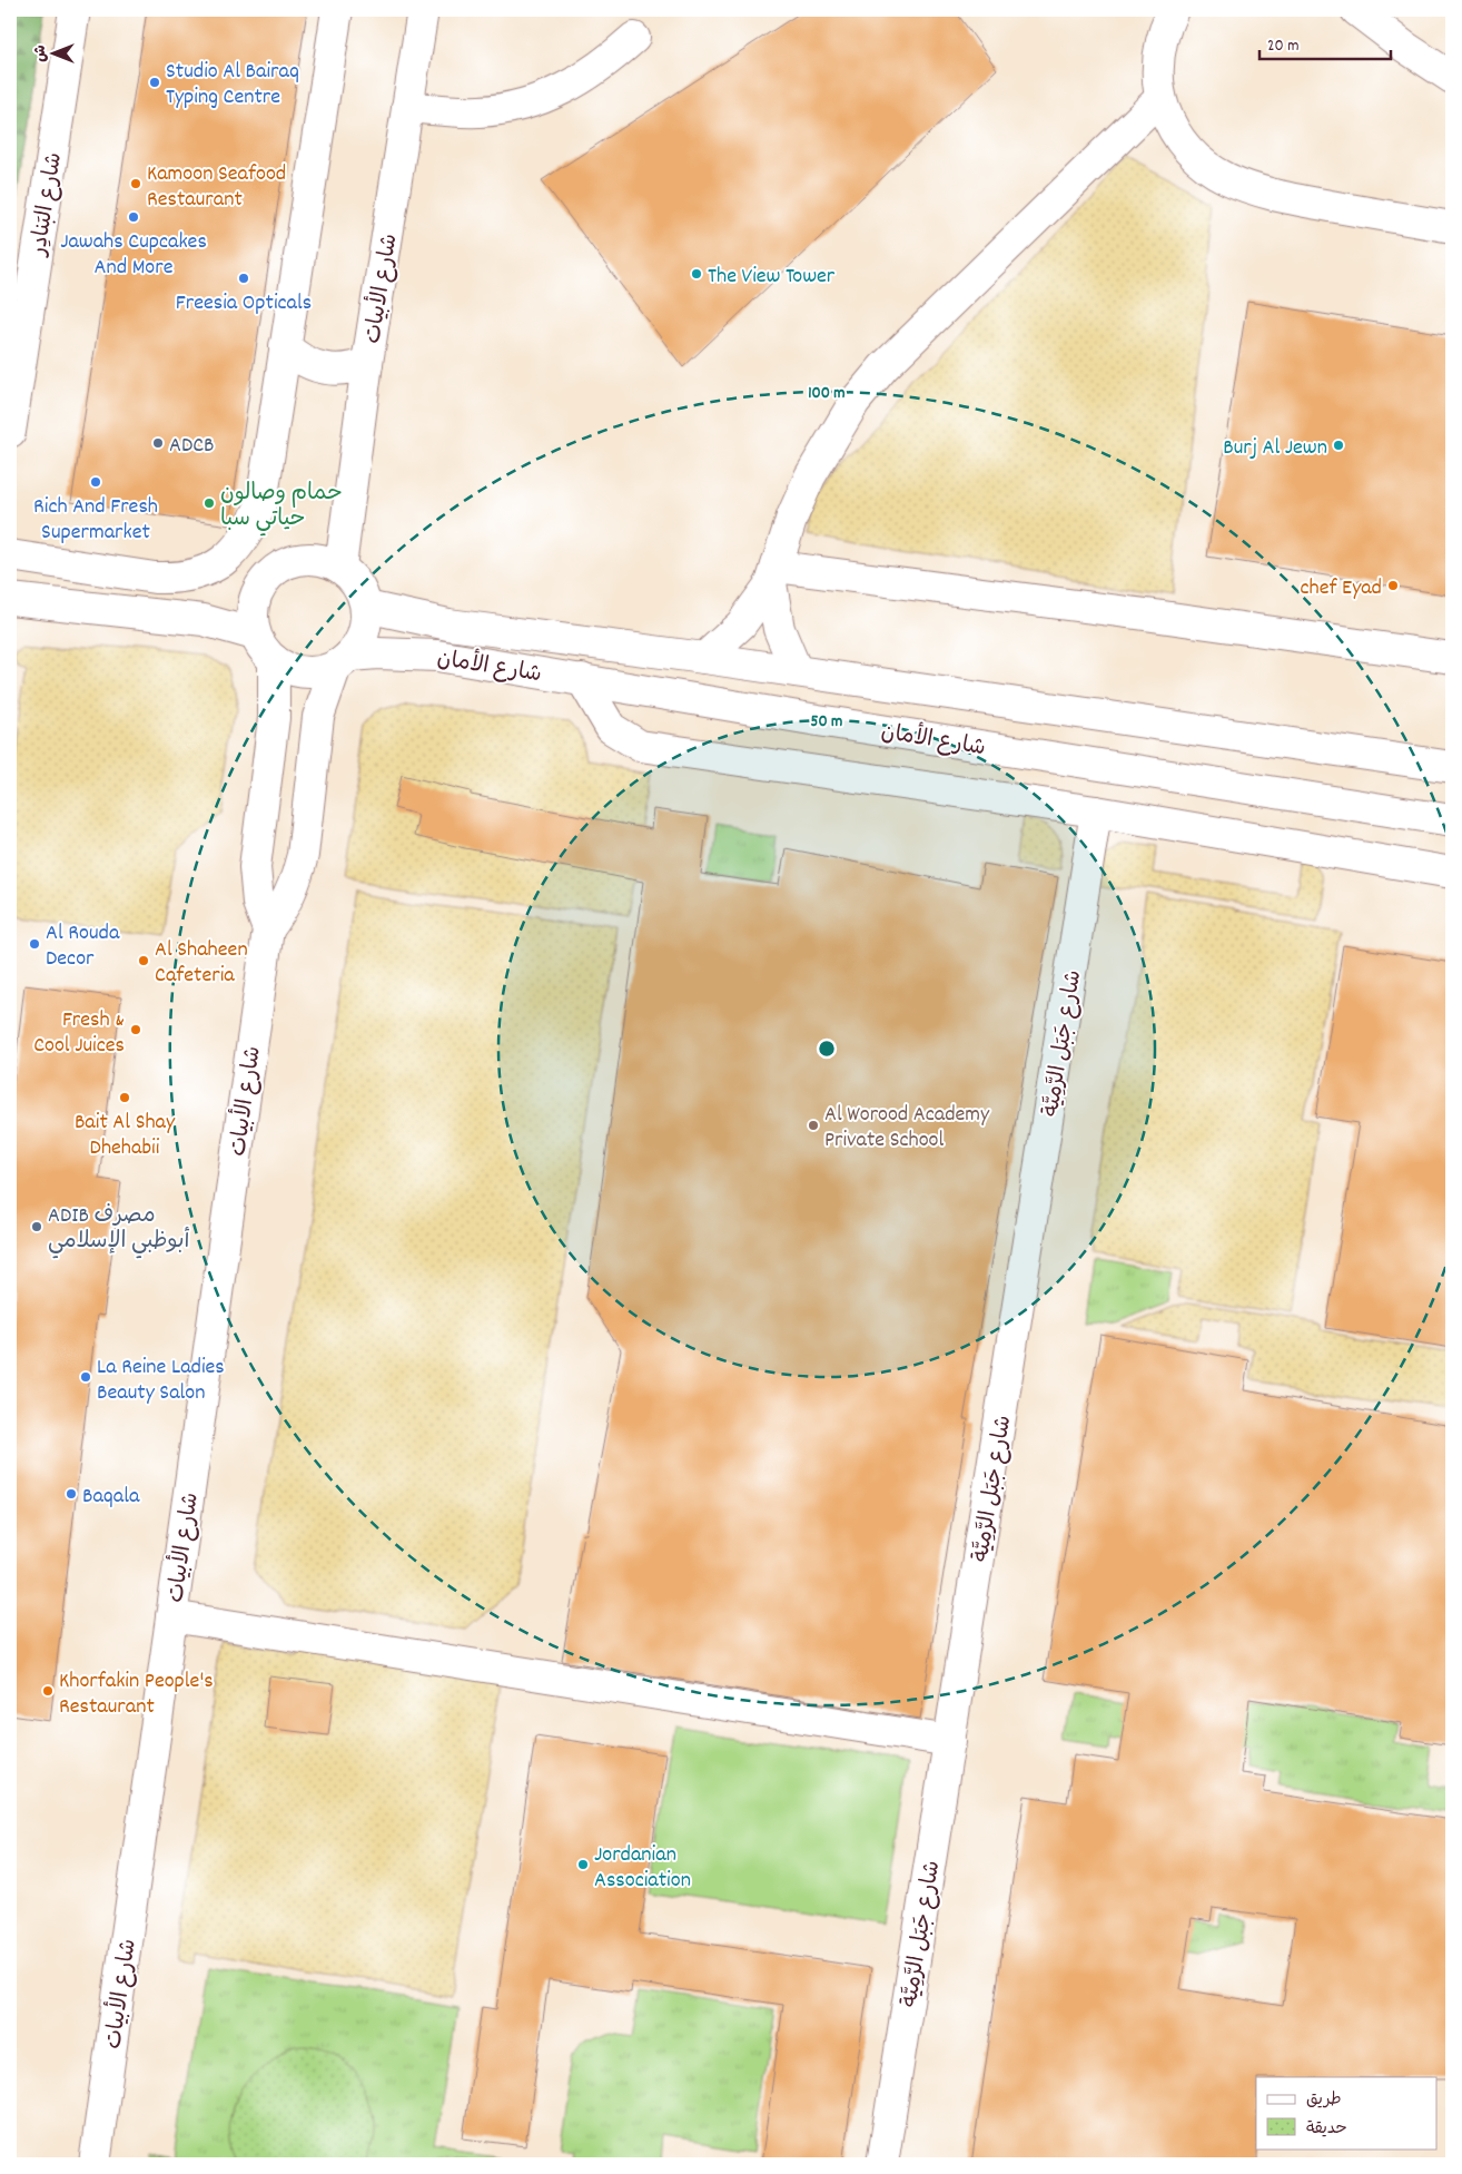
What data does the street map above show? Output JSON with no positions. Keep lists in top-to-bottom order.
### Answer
{
  "streets": {
    "street": [
      "شارع البَنادِر",
      "شارع الأبيات",
      "شارع الأمان",
      "شارع جَبَل الرَّمِيَّة"
    ]
  },
  "crossings": [
    ["شارع الأبيات", "شارع الأمان"]
  ],
  "places": [
    "Studio Al Bairaq Typing Centre",
    "Kamoon Seafood Restaurant",
    "Jawahs Cupcakes And More",
    "The View Tower",
    "Freesia Opticals",
    "ADCB",
    "Burj Al Jewn",
    "Rich And Fresh Supermarket",
    "حمام وصالون حياتي سبا",
    "chef Eyad",
    "Al Rouda Decor",
    "Al Shaheen Cafeteria",
    "Fresh & Cool Juices",
    "Bait Al Shay Dhehabii",
    "Al Worood Academy Private School",
    "ADIB مصرف أبوظبي الإسلامي",
    "La Reine Ladies Beauty Salon",
    "Baqala",
    "Khorfakin People's Restaurant",
    "Jordanian Association"
  ],
  "legend": ["طريق", "حديقة"],
  "scale_bar": "20 m",
  "north": "left",
  "rings": ["100 m", "50 m"]
}
